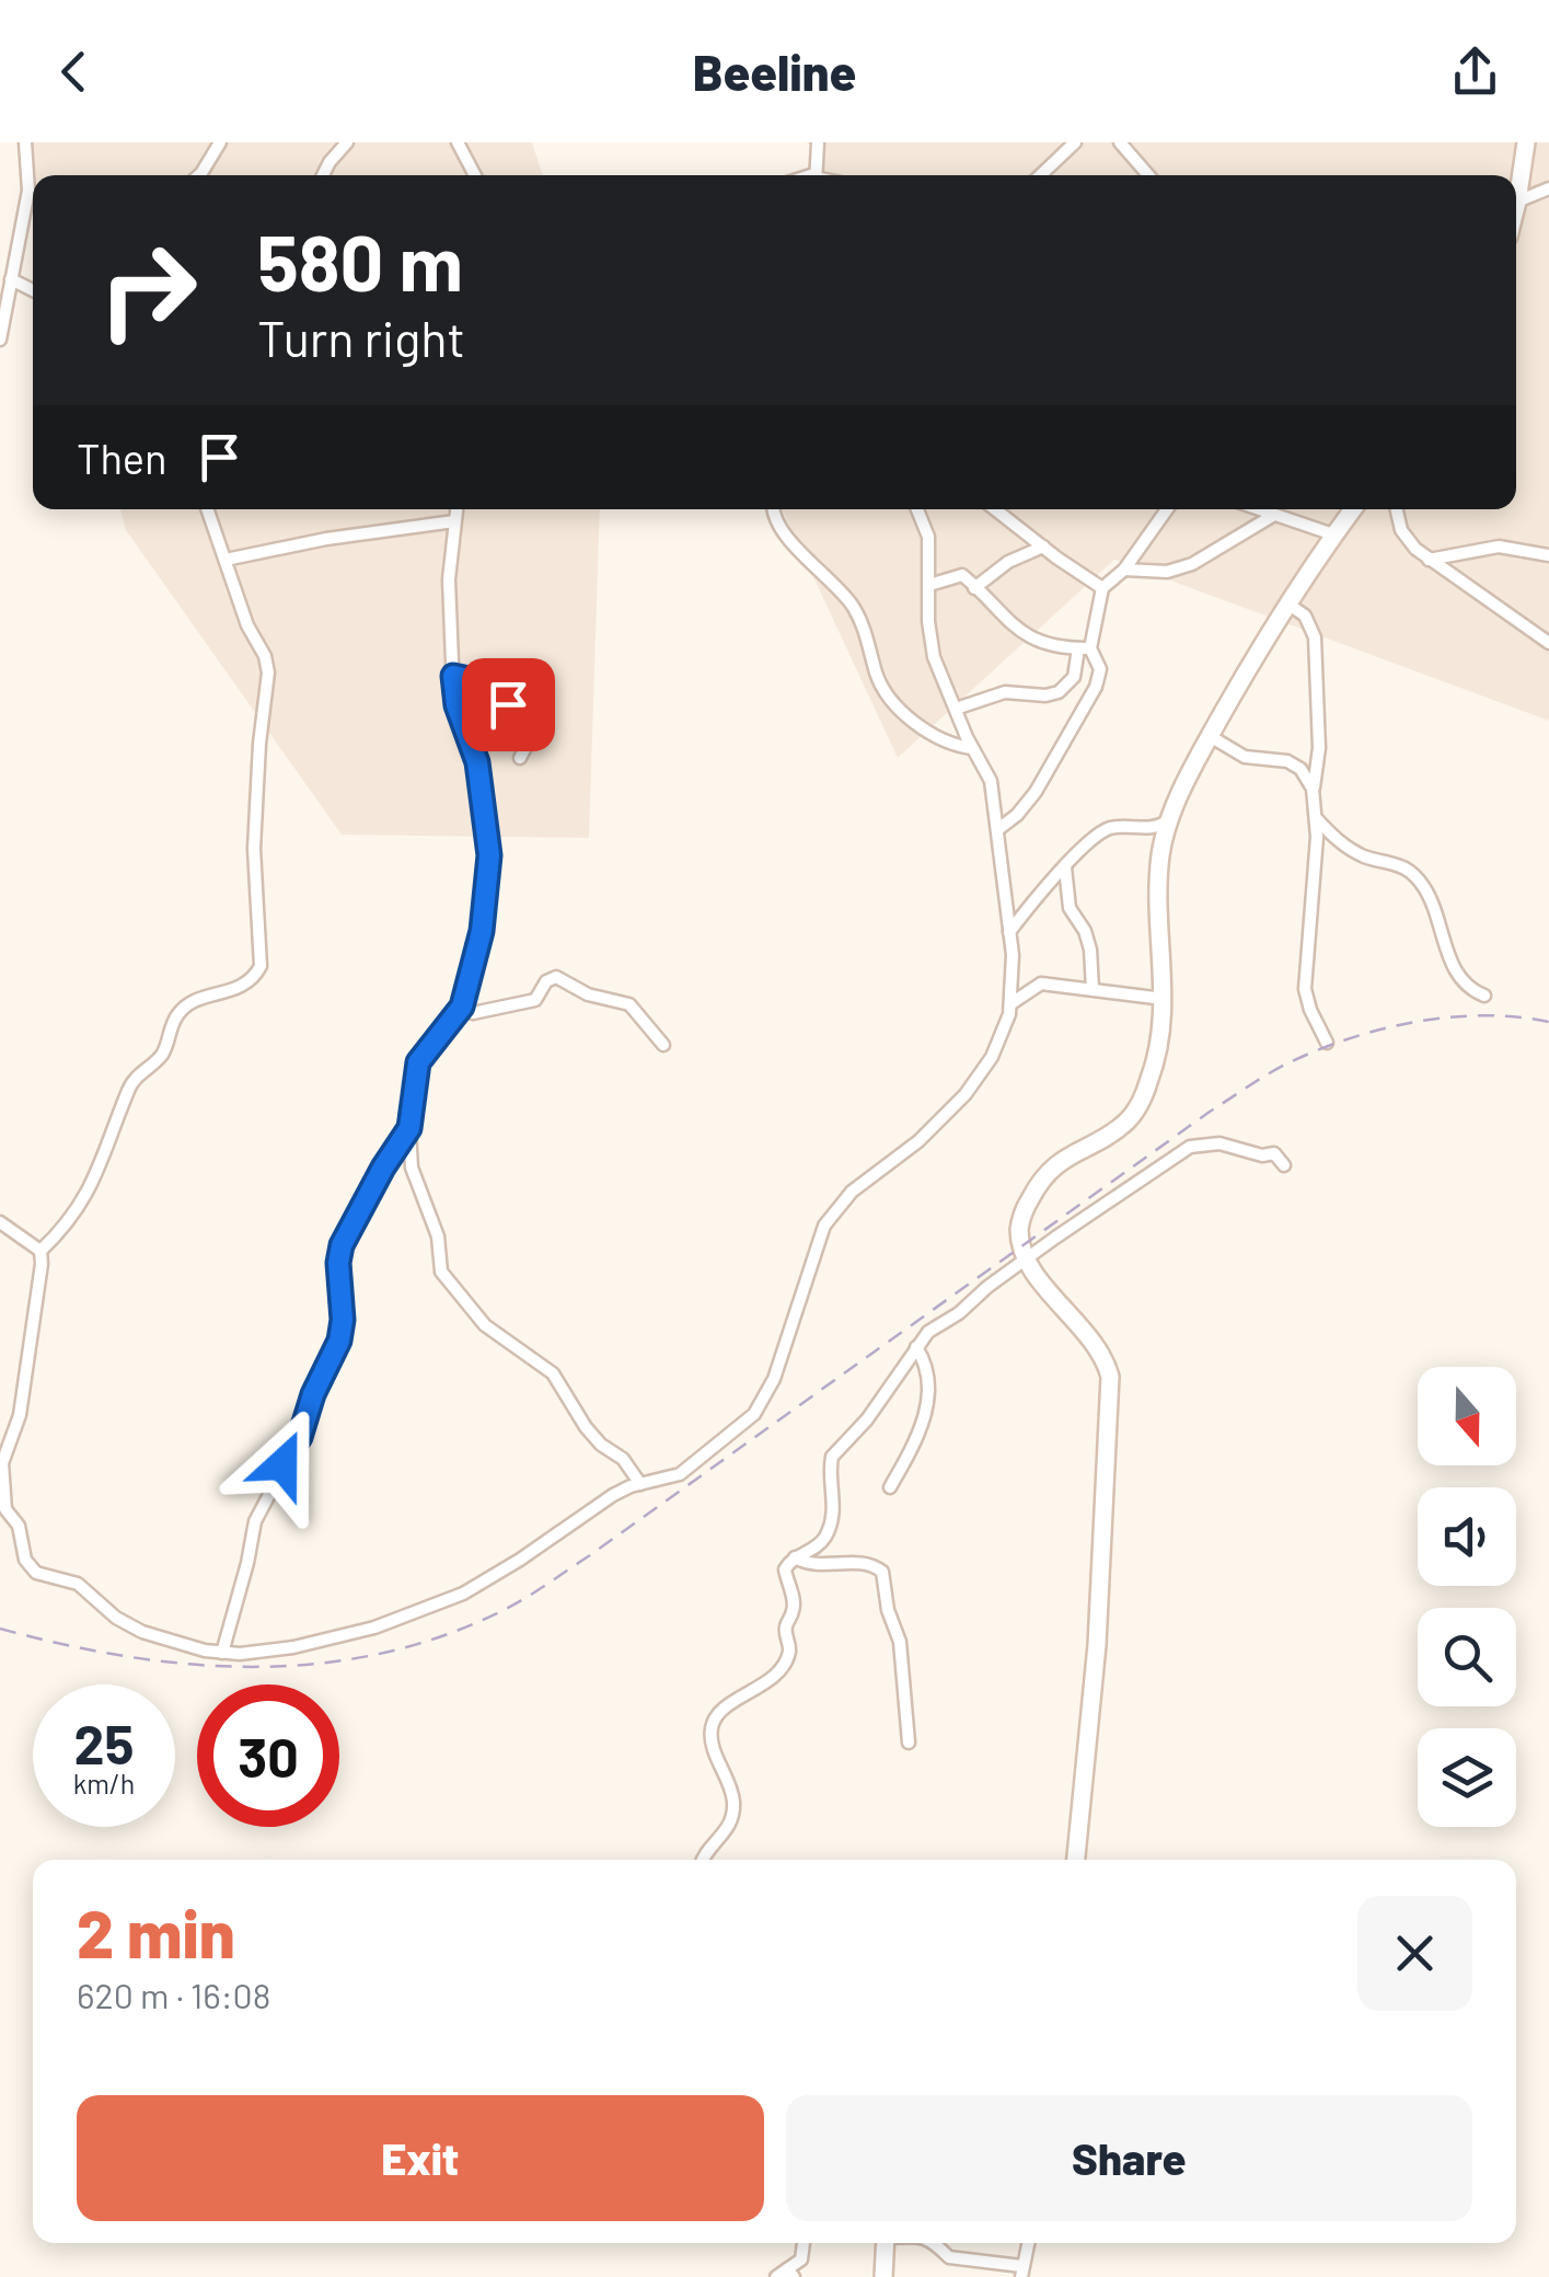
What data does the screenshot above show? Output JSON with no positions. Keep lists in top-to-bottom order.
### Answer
{
  "north": "bottom",
  "page": {
    "header": "Beeline",
    "turn": ["580 m", "Turn right"],
    "then": "Then",
    "speed": "25 km/h",
    "limit": "30",
    "heading": ["2 min", "620 m · 16:08"],
    "buttons": ["Exit", "Share"]
  }
}
